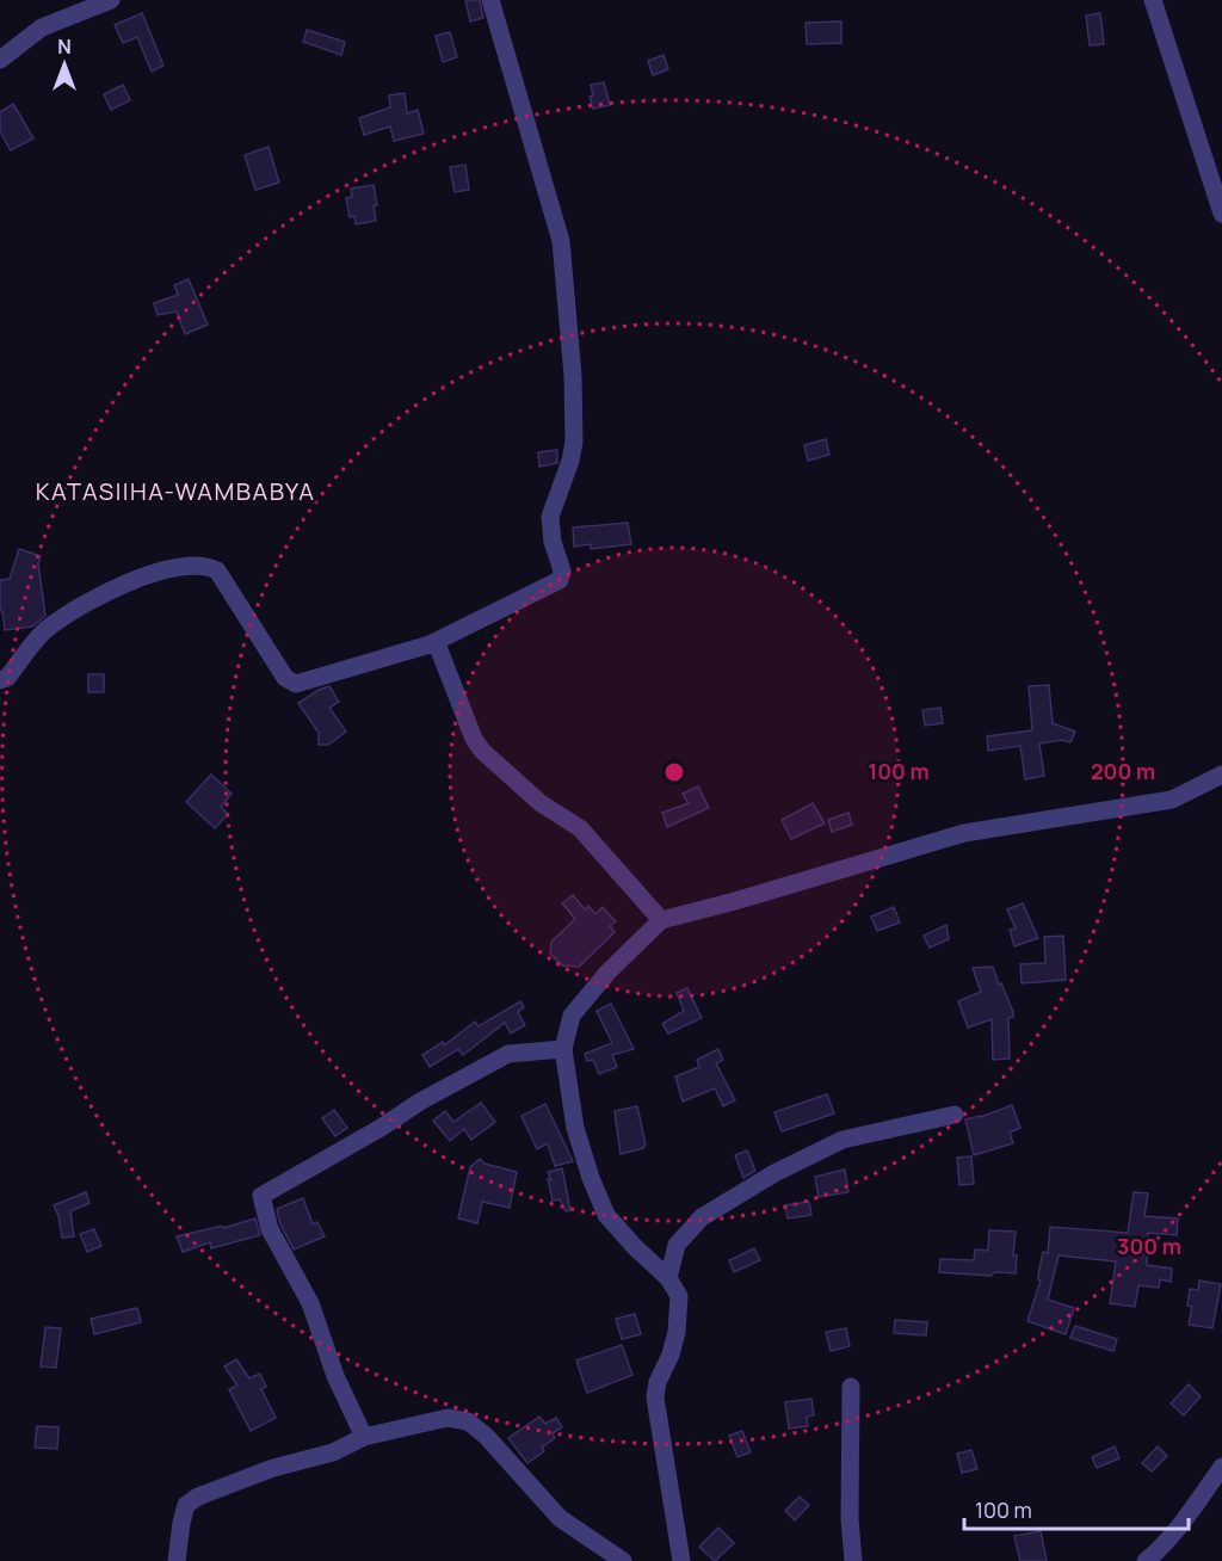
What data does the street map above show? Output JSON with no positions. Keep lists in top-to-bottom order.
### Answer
{
  "districts": ["KATASIIHA-WAMBABYA"],
  "scale_bar": "100 m",
  "north": "top",
  "rings": ["100 m", "200 m", "300 m"]
}
